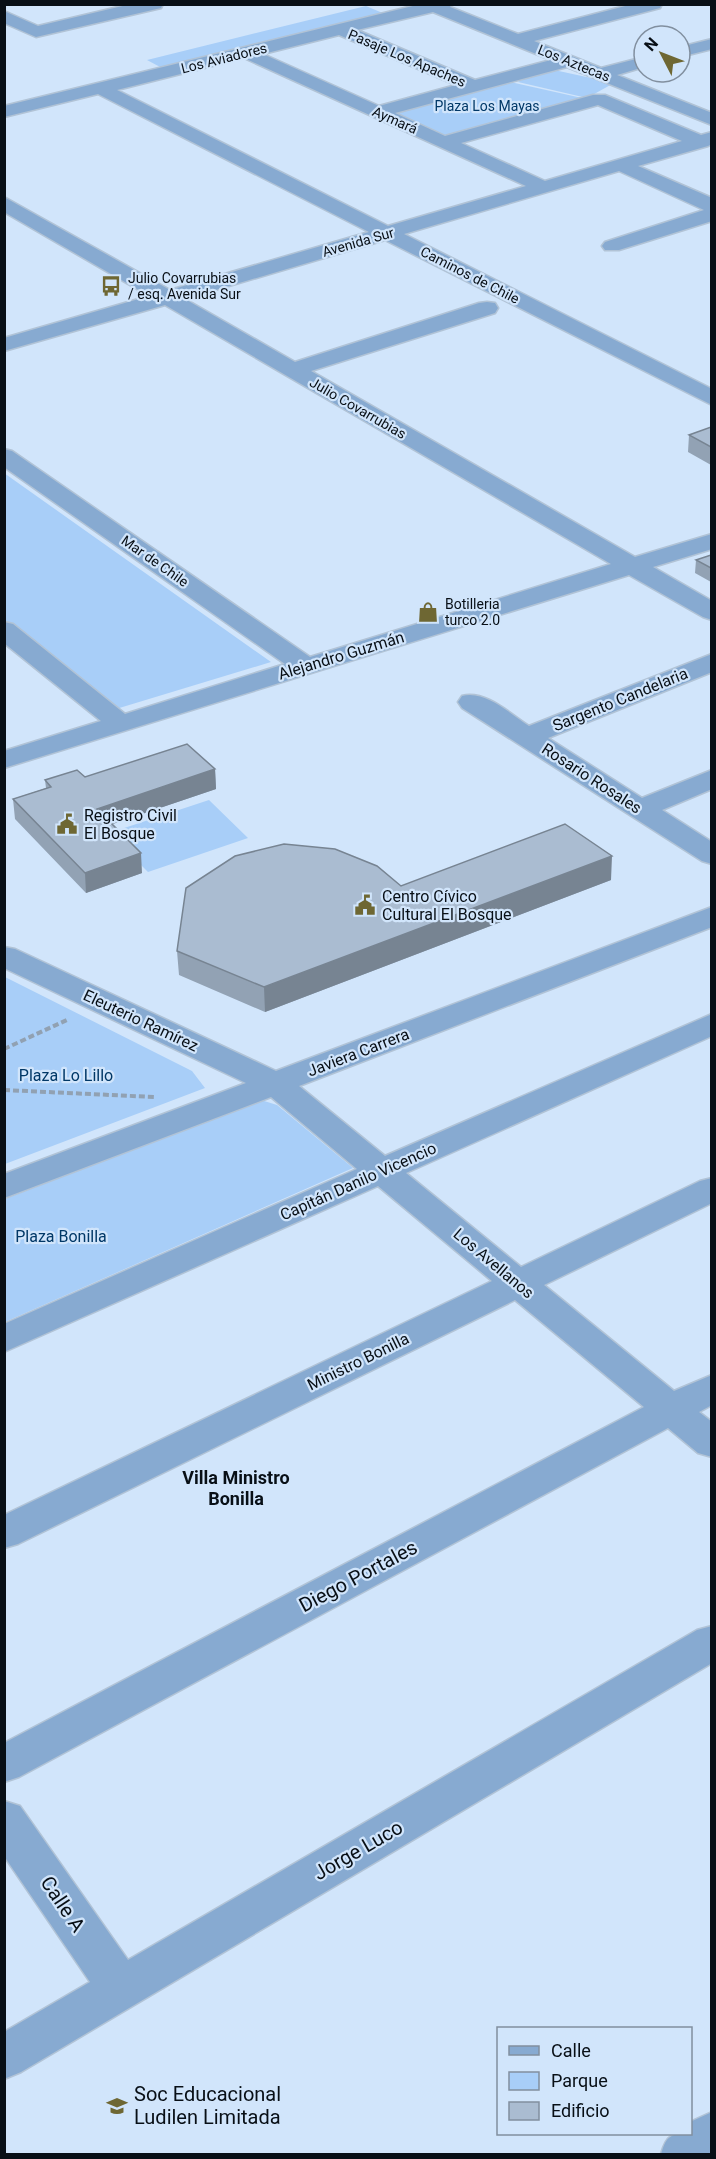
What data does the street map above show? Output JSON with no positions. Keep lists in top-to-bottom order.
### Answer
{
  "streets": {
    "street": [
      "Los Aviadores",
      "Pasaje Los Apaches",
      "Los Aztecas",
      "Aymará",
      "Avenida Sur",
      "Caminos de Chile",
      "Julio Covarrubias",
      "Mar de Chile",
      "Alejandro Guzmán",
      "Sargento Candelaria",
      "Rosario Rosales",
      "Eleuterio Ramírez",
      "Javiera Carrera",
      "Capitán Danilo Vicencio",
      "Los Avellanos",
      "Ministro Bonilla",
      "Diego Portales",
      "Jorge Luco",
      "Calle A"
    ]
  },
  "crossings": [
    ["Los Aviadores", "Pasaje Los Apaches"],
    ["Los Aviadores", "Los Aztecas"],
    ["Los Aviadores", "Aymará"],
    ["Los Aviadores", "Caminos de Chile"],
    ["Los Aztecas", "Aymará"],
    ["Los Aztecas", "Avenida Sur"],
    ["Aymará", "Avenida Sur"],
    ["Avenida Sur", "Caminos de Chile"],
    ["Avenida Sur", "Julio Covarrubias"],
    ["Julio Covarrubias", "Alejandro Guzmán"],
    ["Mar de Chile", "Alejandro Guzmán"],
    ["Sargento Candelaria", "Rosario Rosales"],
    ["Eleuterio Ramírez", "Javiera Carrera"],
    ["Eleuterio Ramírez", "Los Avellanos"],
    ["Javiera Carrera", "Los Avellanos"],
    ["Capitán Danilo Vicencio", "Los Avellanos"],
    ["Los Avellanos", "Ministro Bonilla"],
    ["Los Avellanos", "Diego Portales"],
    ["Jorge Luco", "Calle A"]
  ],
  "districts": ["Villa Ministro Bonilla"],
  "parks": ["Plaza Los Mayas", "Plaza Lo Lillo", "Plaza Bonilla"],
  "places": {
    "bus stop": ["Julio Covarrubias / esq. Avenida Sur"],
    "shop": ["Botilleria turco 2.0"],
    "public building": ["Registro Civil El Bosque", "Centro Cívico Cultural El Bosque"],
    "school or university": ["Soc Educacional Ludilen Limitada"]
  },
  "legend": ["Calle", "Parque", "Edificio"],
  "north": "top left"
}
